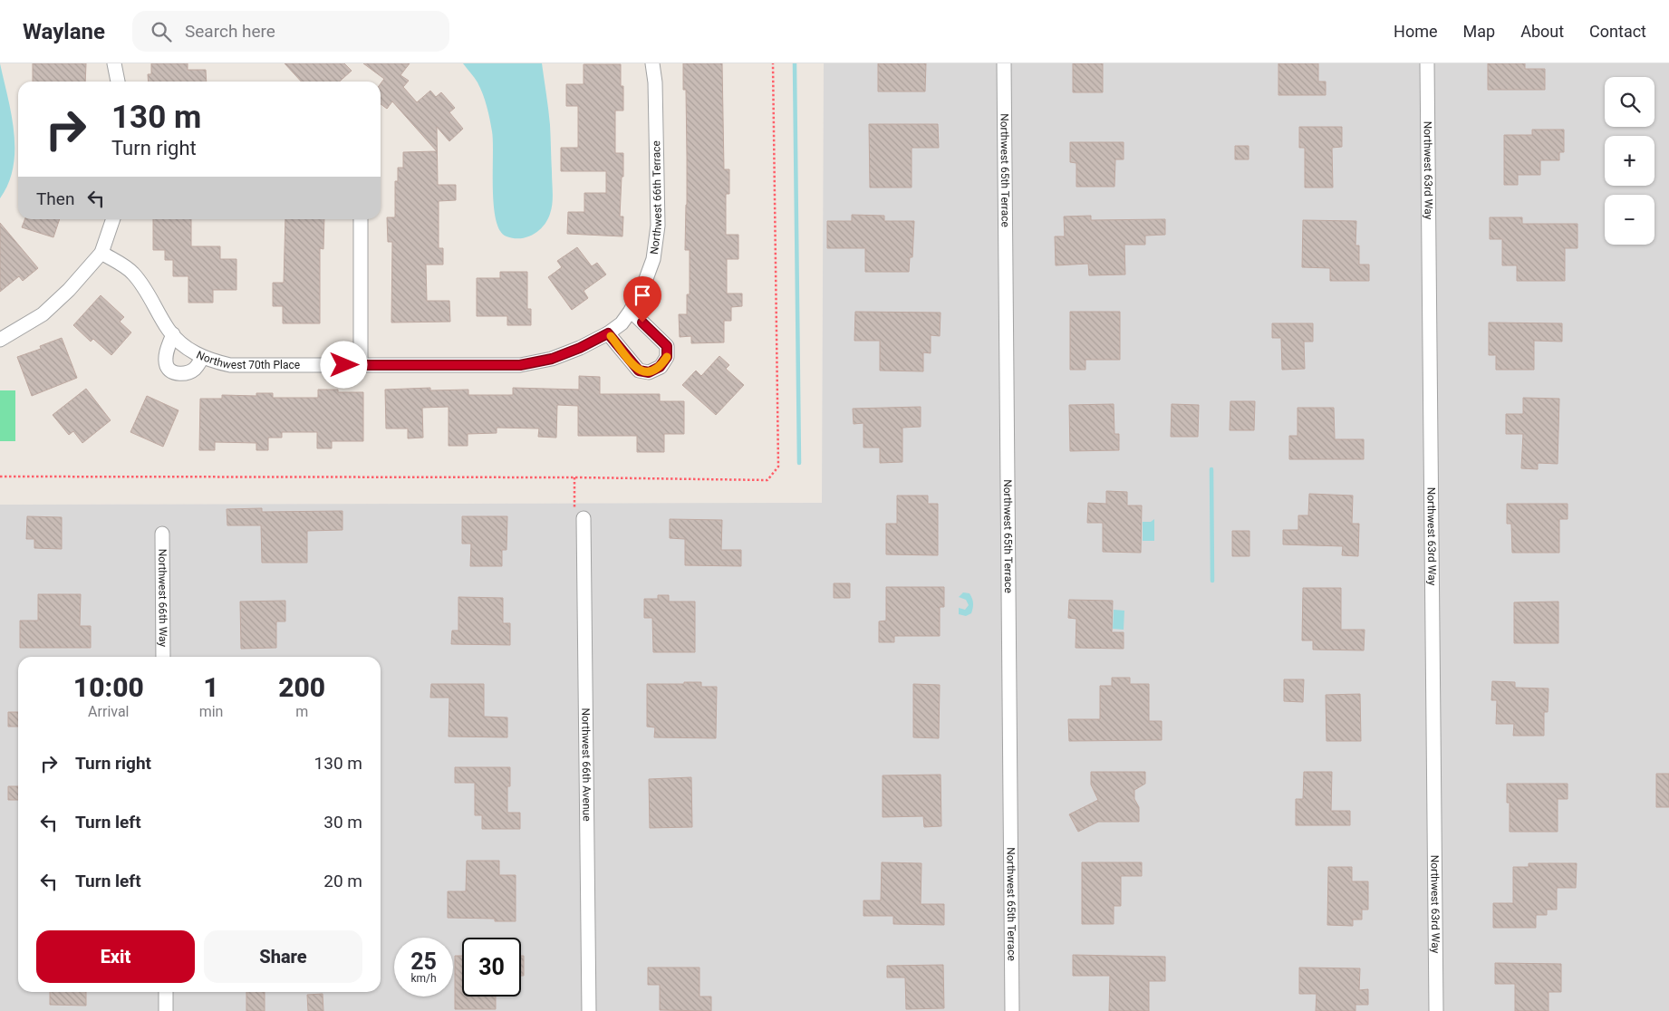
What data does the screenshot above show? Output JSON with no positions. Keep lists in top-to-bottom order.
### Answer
{
  "streets": {
    "street": [
      "Northwest 65th Terrace",
      "Northwest 63rd Way",
      "Northwest 66th Terrace",
      "Northwest 70th Place",
      "Northwest 66th Way",
      "Northwest 66th Avenue"
    ]
  },
  "crossings": [
    ["Northwest 66th Terrace", "Northwest 70th Place"]
  ],
  "page": {
    "header": "Waylane",
    "search": "Search here",
    "nav": [
      "Home",
      "Map",
      "About",
      "Contact"
    ],
    "map_buttons": ["+", "−"],
    "turn": ["130 m", "Turn right"],
    "then": "Then",
    "eta": [
      "10:00",
      "Arrival",
      "1",
      "min",
      "200",
      "m"
    ],
    "list": [
      {
        "name": "Turn right",
        "value": "130 m"
      },
      {
        "name": "Turn left",
        "value": "30 m"
      },
      {
        "name": "Turn left",
        "value": "20 m"
      }
    ],
    "buttons": ["Exit", "Share"],
    "speed": "25 km/h",
    "limit": "30"
  }
}
